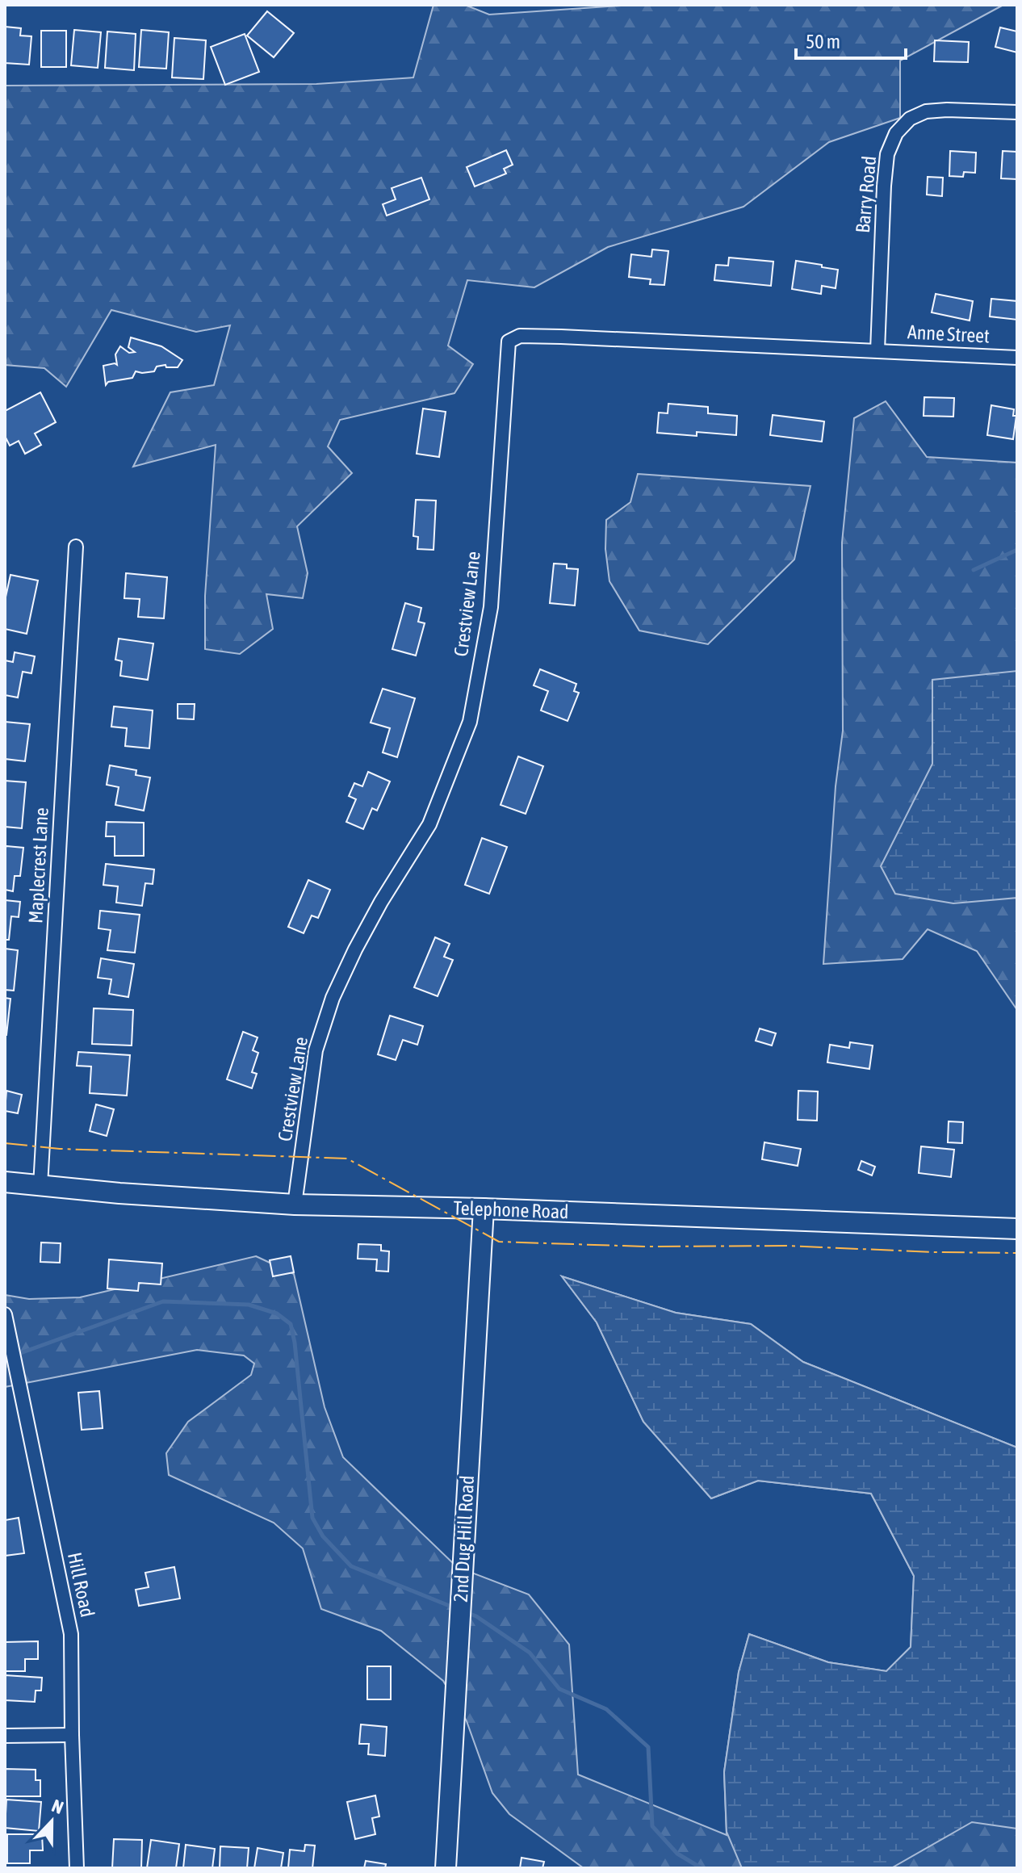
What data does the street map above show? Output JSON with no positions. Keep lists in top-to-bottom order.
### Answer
{
  "streets": {
    "street": [
      "Barry Road",
      "Anne Street",
      "Crestview Lane",
      "Maplecrest Lane",
      "Telephone Road",
      "2nd Dug Hill Road",
      "Hill Road"
    ]
  },
  "crossings": [
    ["Barry Road", "Anne Street"],
    ["Barry Road", "Crestview Lane"],
    ["Anne Street", "Crestview Lane"],
    ["Crestview Lane", "Telephone Road"],
    ["Maplecrest Lane", "Telephone Road"],
    ["Telephone Road", "2nd Dug Hill Road"]
  ],
  "scale_bar": "50 m",
  "north": "top"
}
